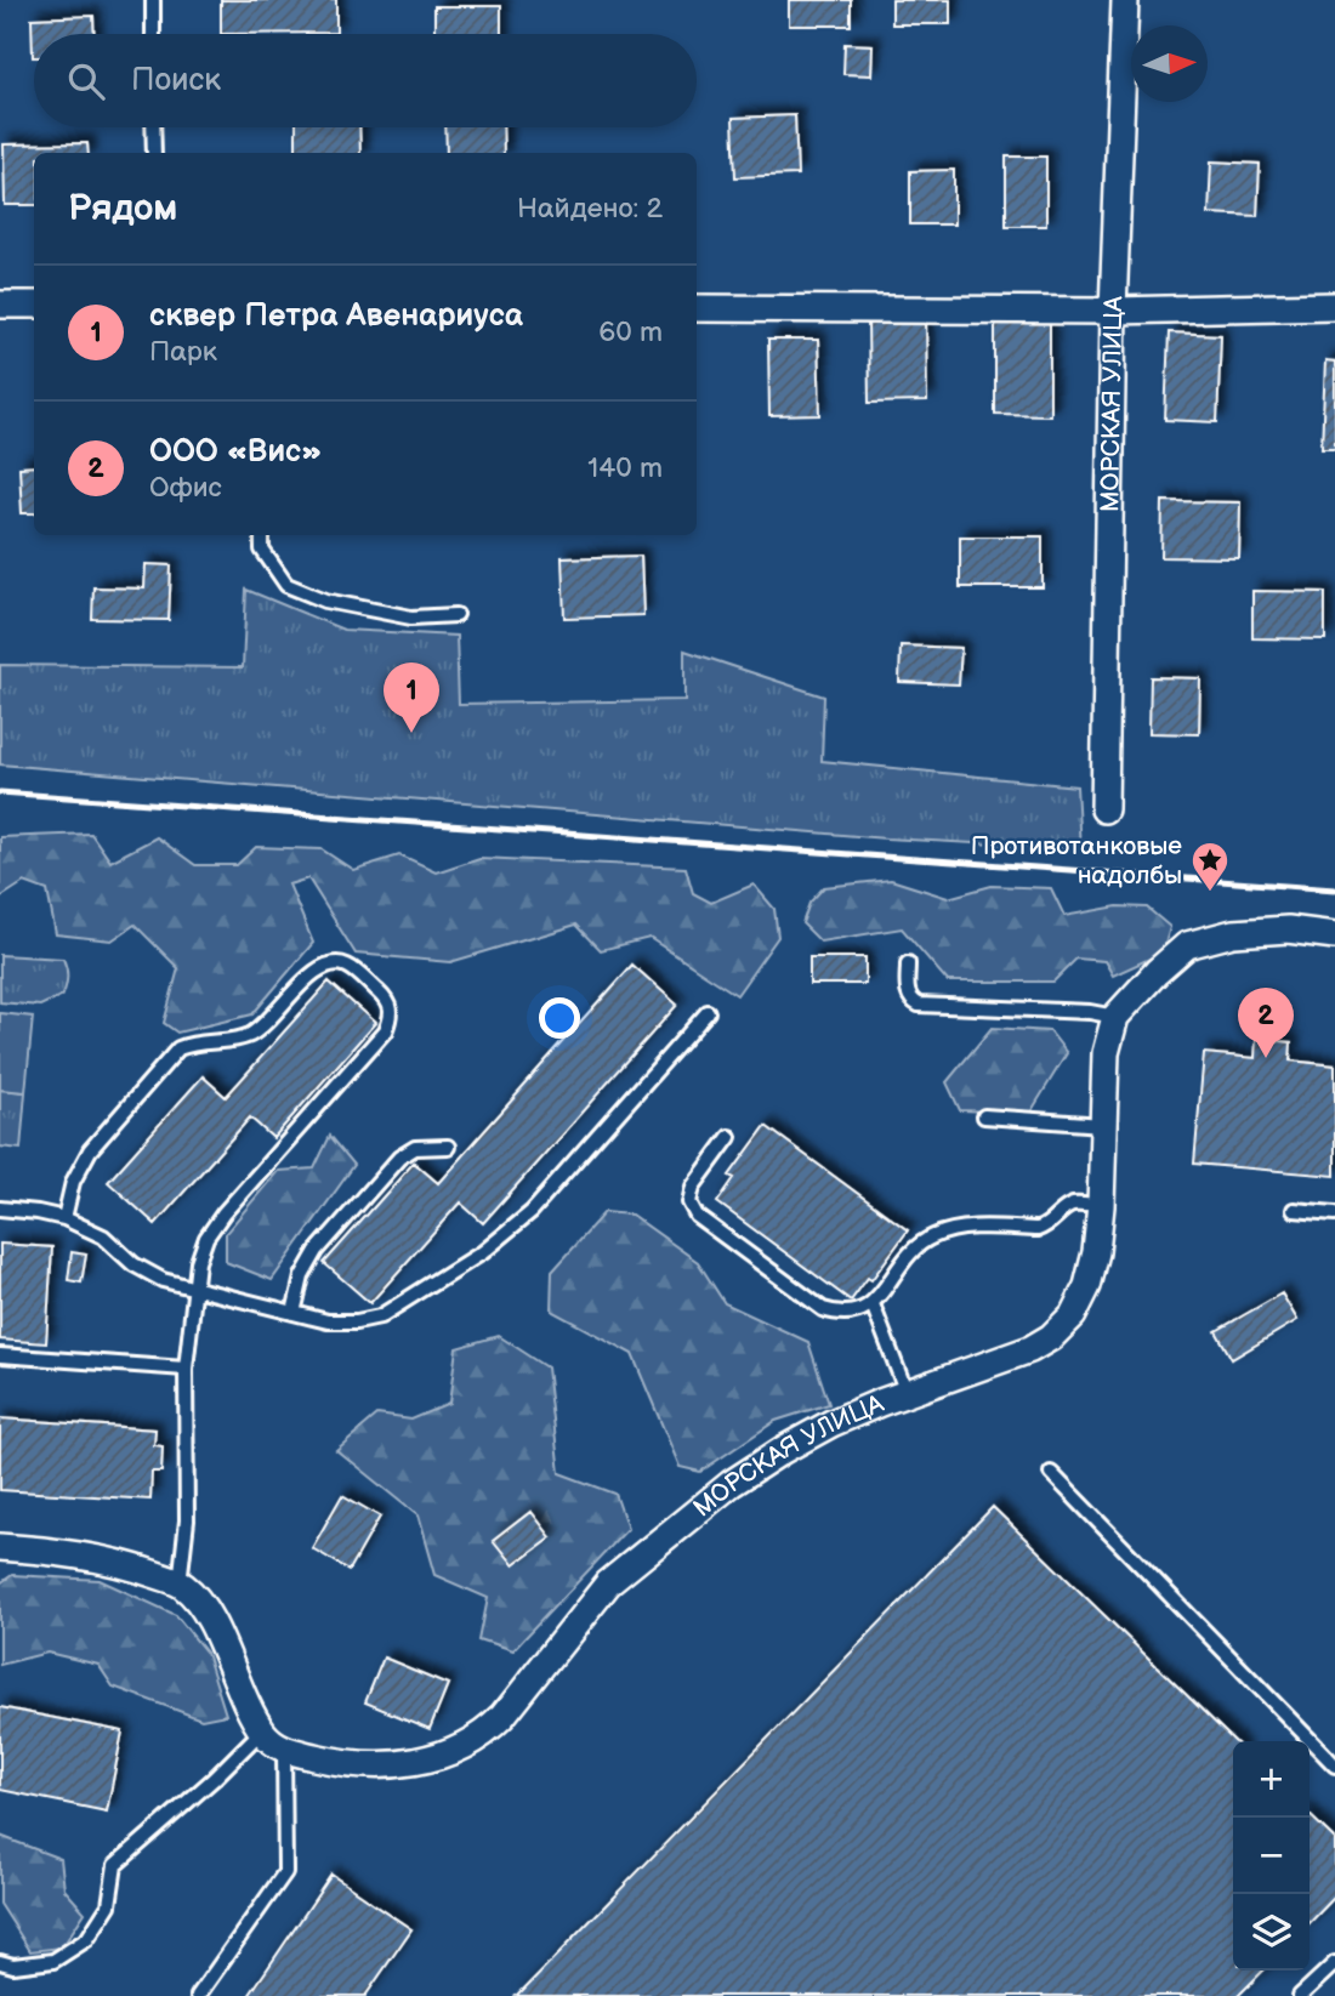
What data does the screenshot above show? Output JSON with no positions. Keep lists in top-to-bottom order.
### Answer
{
  "streets": {
    "street": ["МОРСКАЯ УЛИЦА"]
  },
  "places": {
    "place": ["Противотанковые надолбы"]
  },
  "north": "right",
  "page": {
    "search": "Поиск",
    "heading": ["Рядом", "Найдено: 2"],
    "list": [
      {
        "mark": "1",
        "name": "сквер Петра Авенариуса",
        "note": "Парк",
        "value": "60 m"
      },
      {
        "mark": "2",
        "name": "ООО «Вис»",
        "note": "Офис",
        "value": "140 m"
      }
    ],
    "pins": ["1", "2"],
    "map_buttons": ["+", "−"]
  }
}
